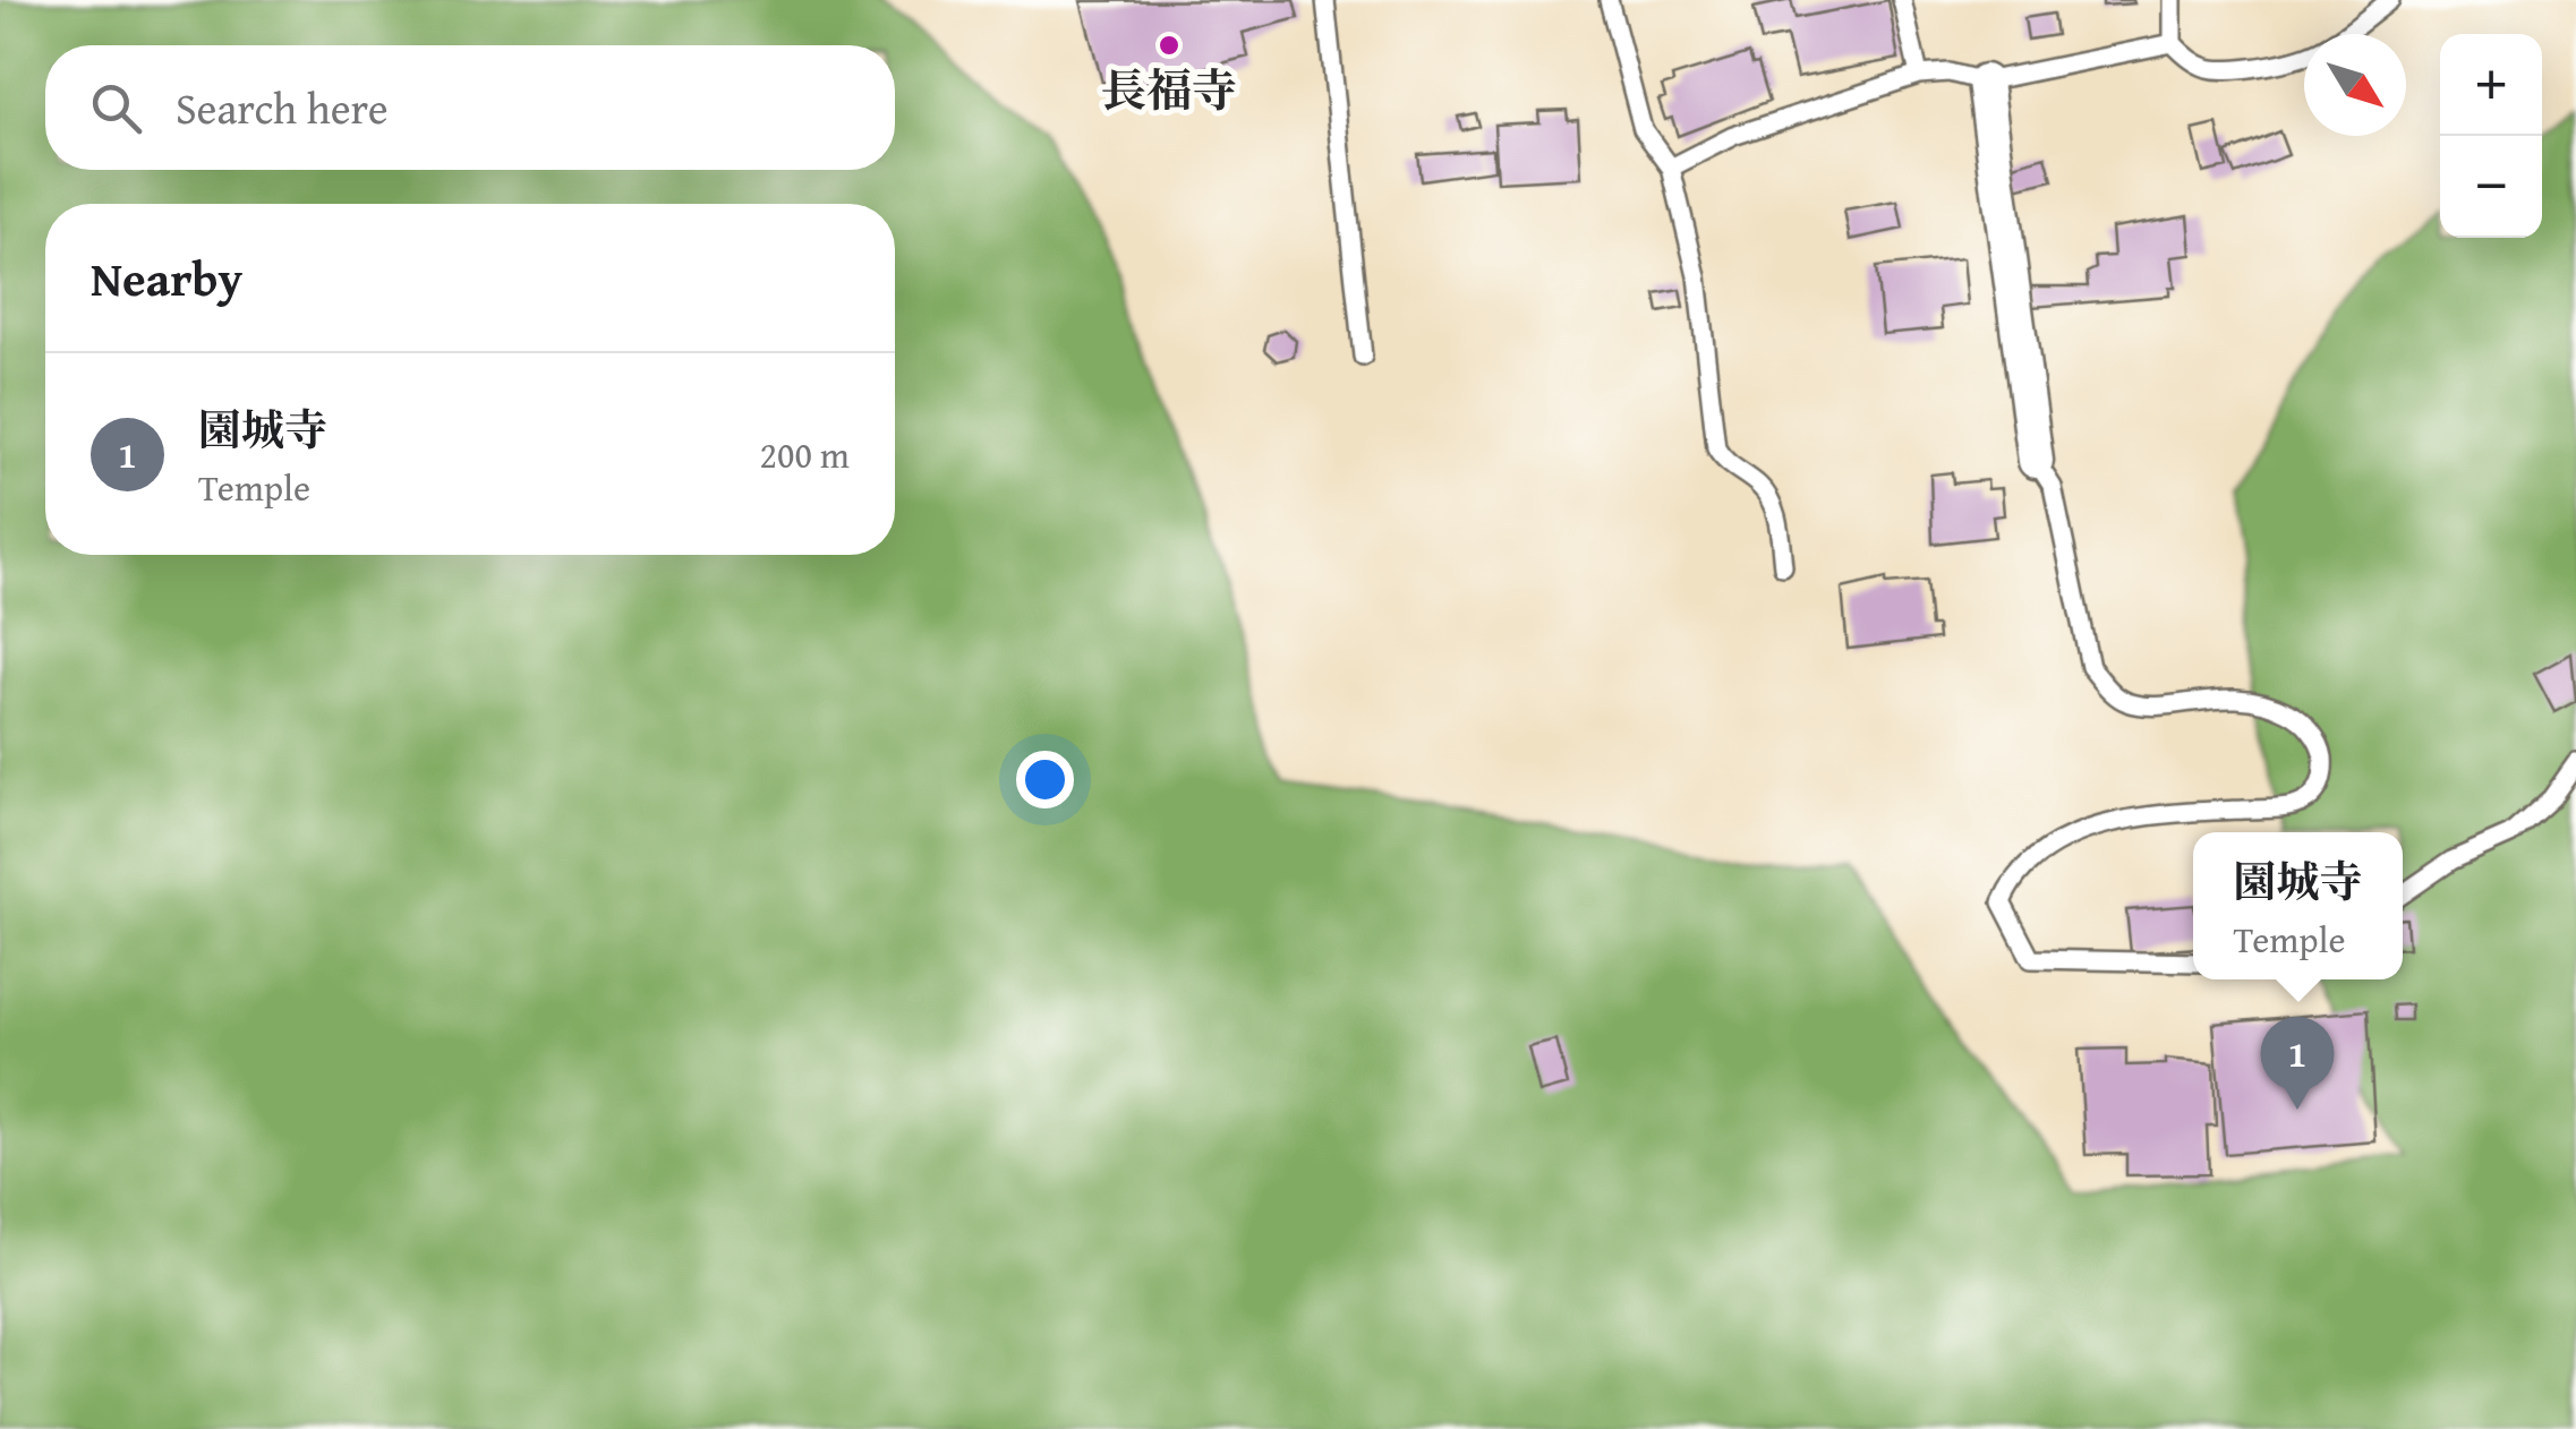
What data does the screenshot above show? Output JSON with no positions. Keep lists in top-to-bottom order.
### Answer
{
  "places": ["長福寺"],
  "north": "bottom right",
  "page": {
    "map_buttons": ["+", "−"],
    "search": "Search here",
    "heading": "Nearby",
    "list": [
      {
        "mark": "1",
        "name": "園城寺",
        "note": "Temple",
        "value": "200 m"
      }
    ],
    "popup": ["園城寺", "Temple"],
    "pins": "1"
  }
}
